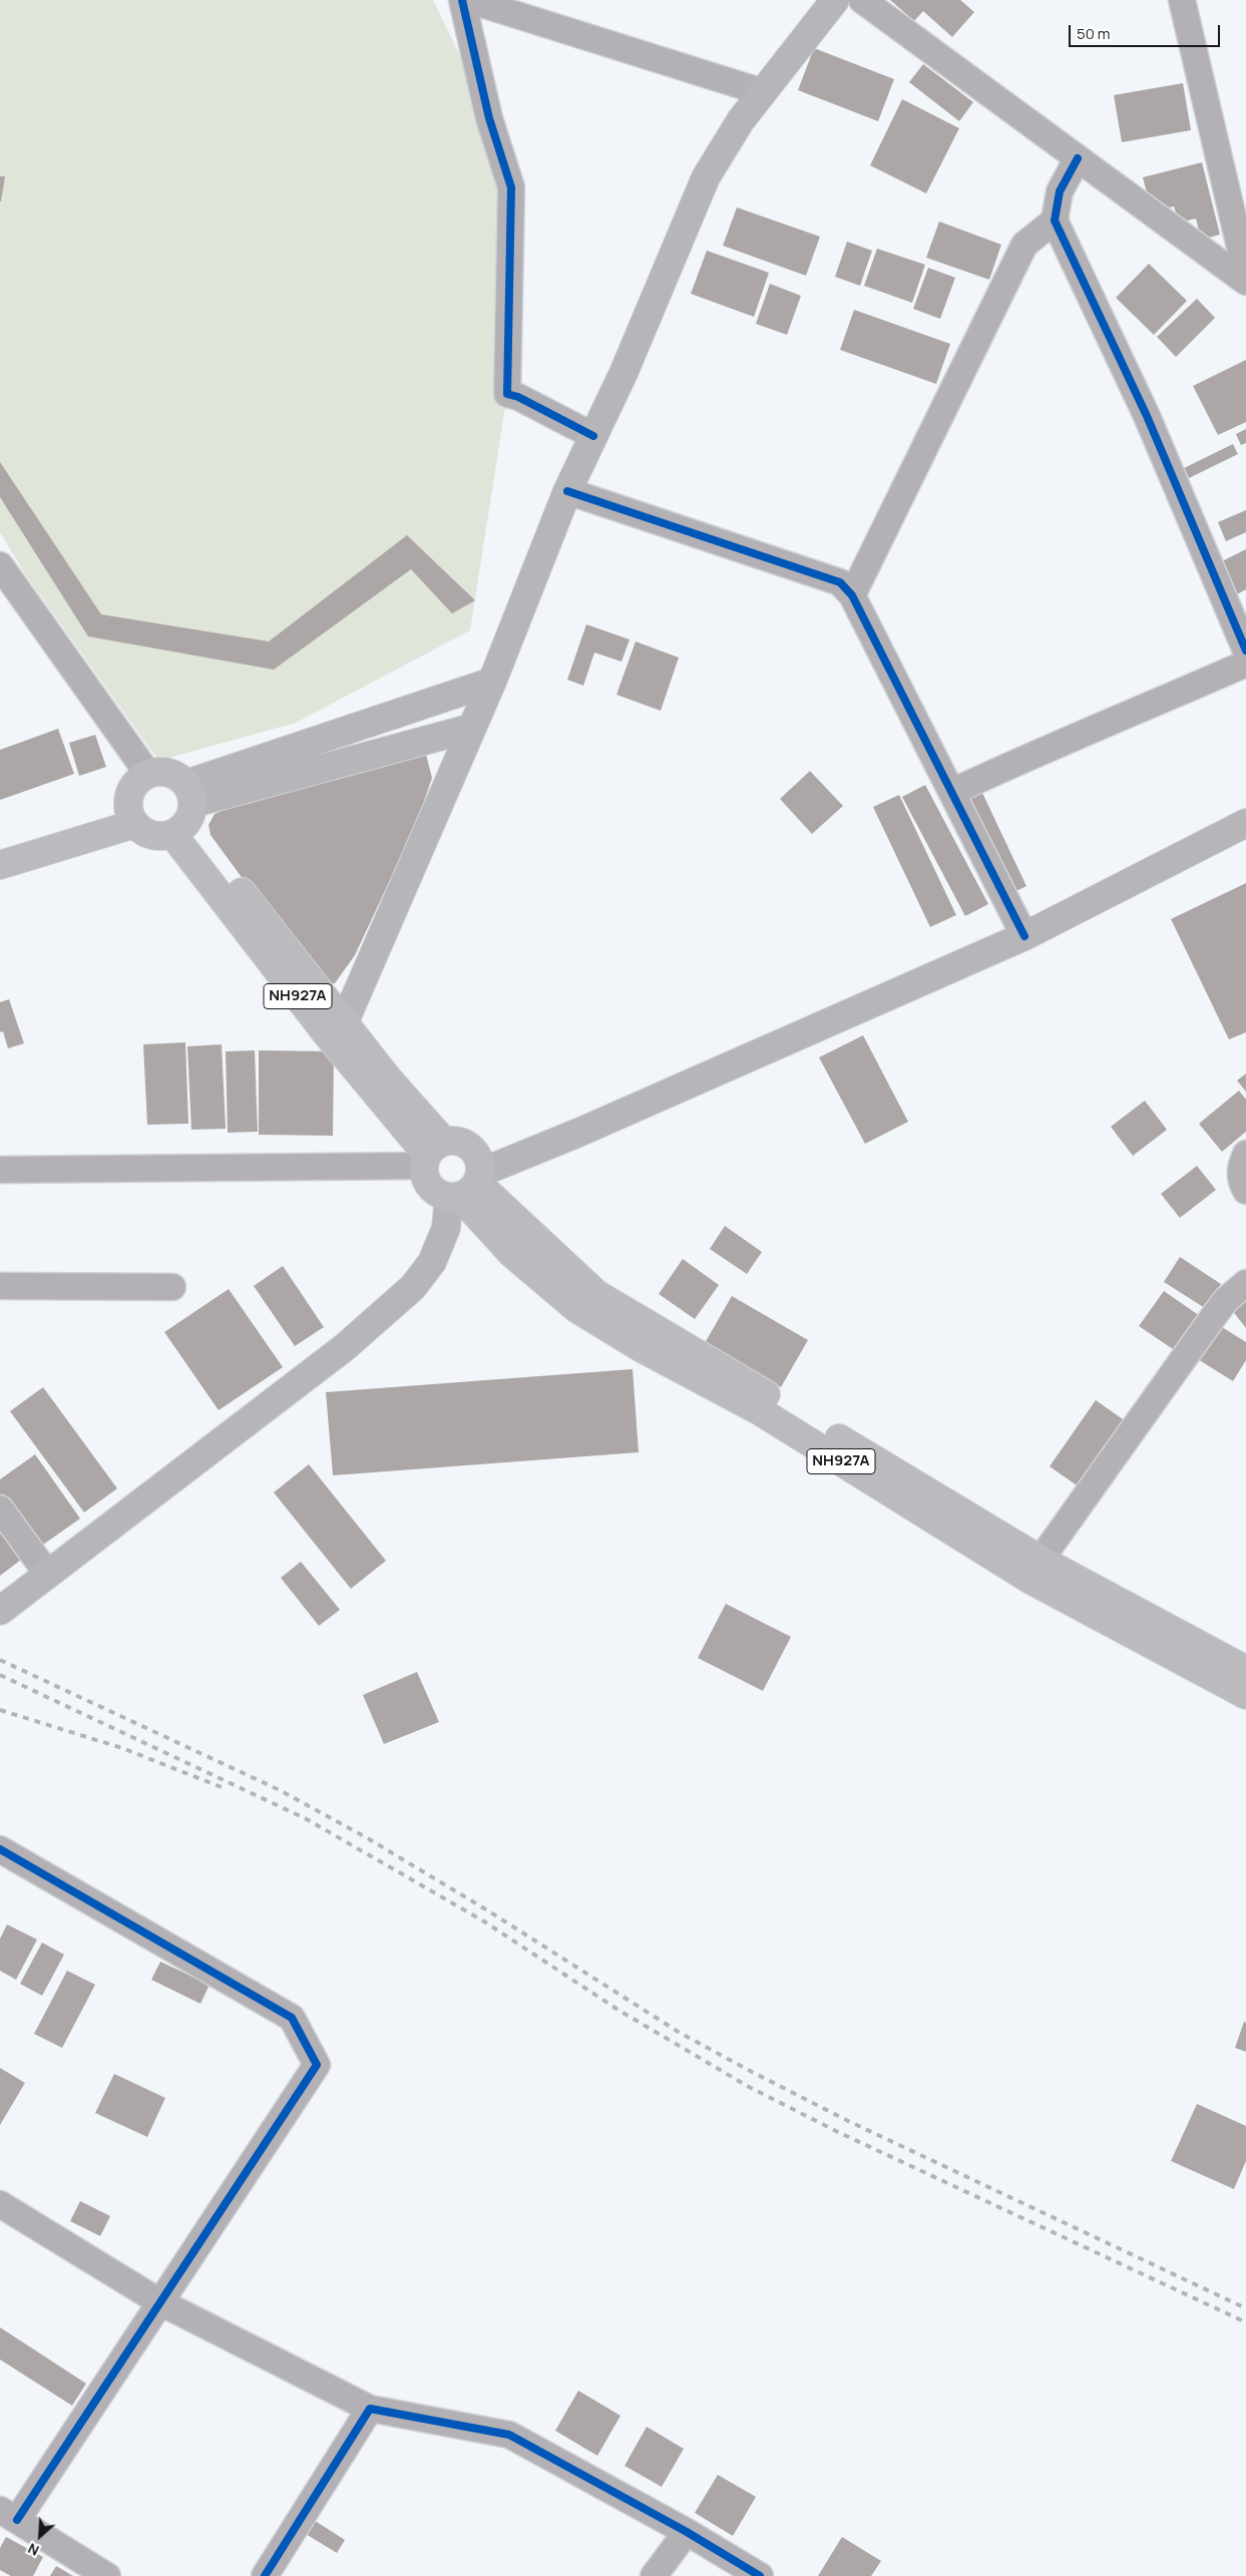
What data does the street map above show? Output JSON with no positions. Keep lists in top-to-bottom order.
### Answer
{
  "streets": {
    "highway": ["NH927A"]
  },
  "scale_bar": "50 m",
  "north": "bottom left"
}
